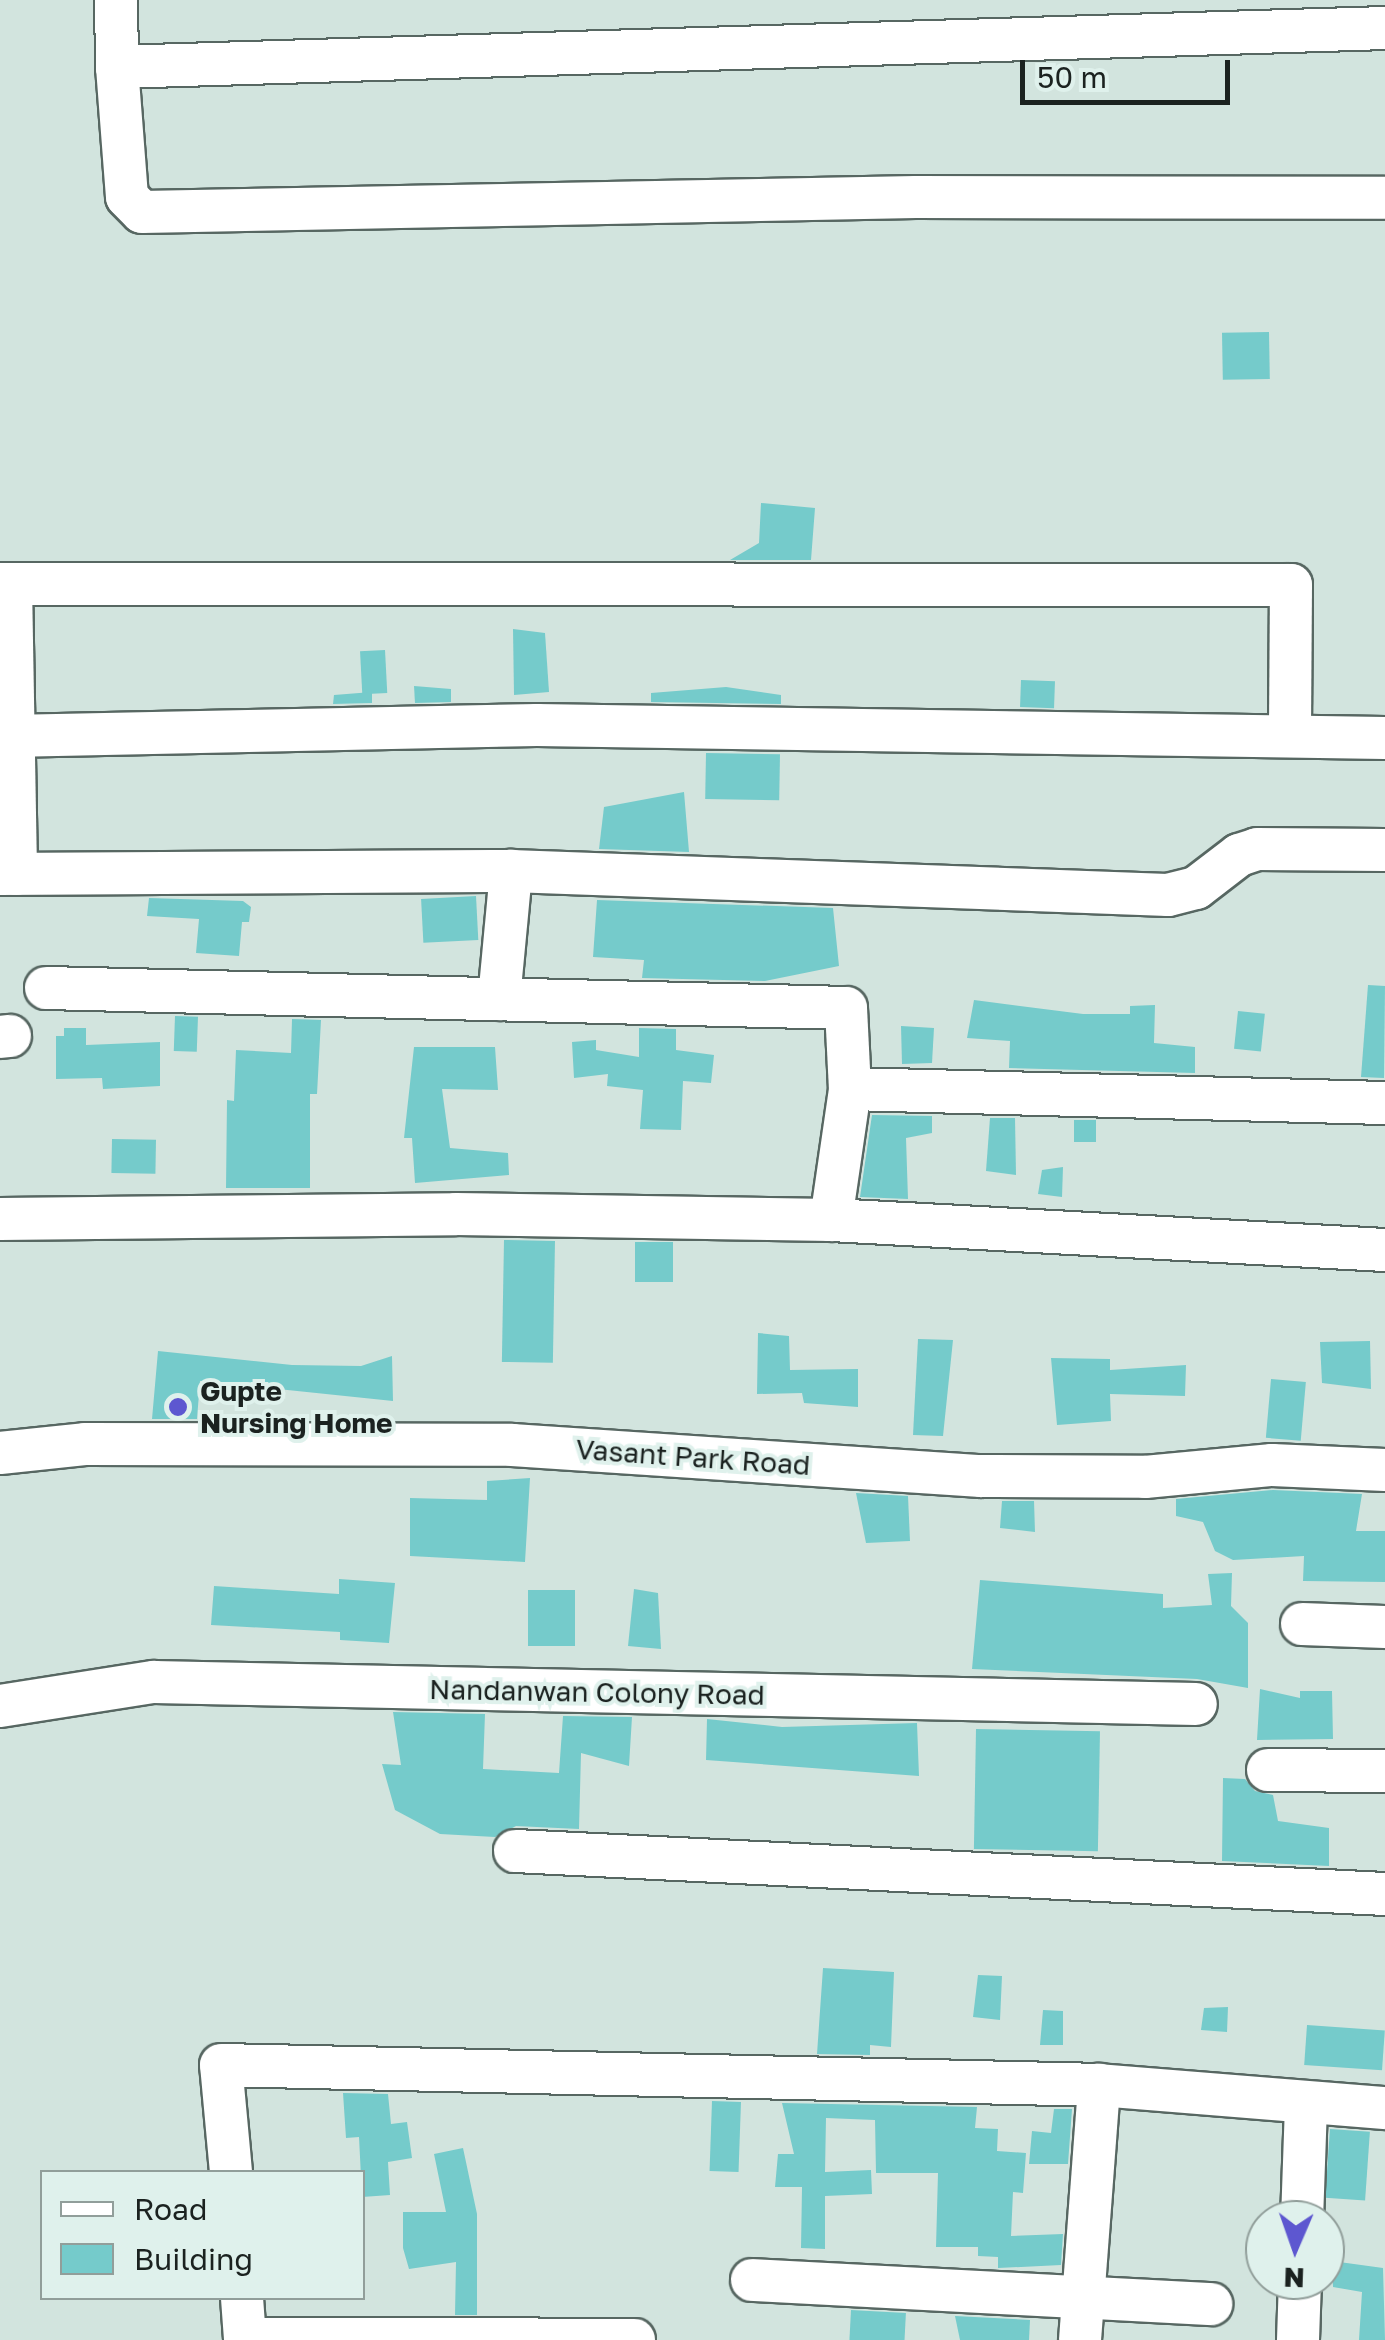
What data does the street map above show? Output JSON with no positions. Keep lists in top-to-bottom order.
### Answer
{
  "streets": {
    "street": ["Vasant Park Road", "Nandanwan Colony Road"]
  },
  "places": ["Gupte Nursing Home"],
  "legend": ["Road", "Building"],
  "scale_bar": "50 m",
  "north": "bottom"
}
